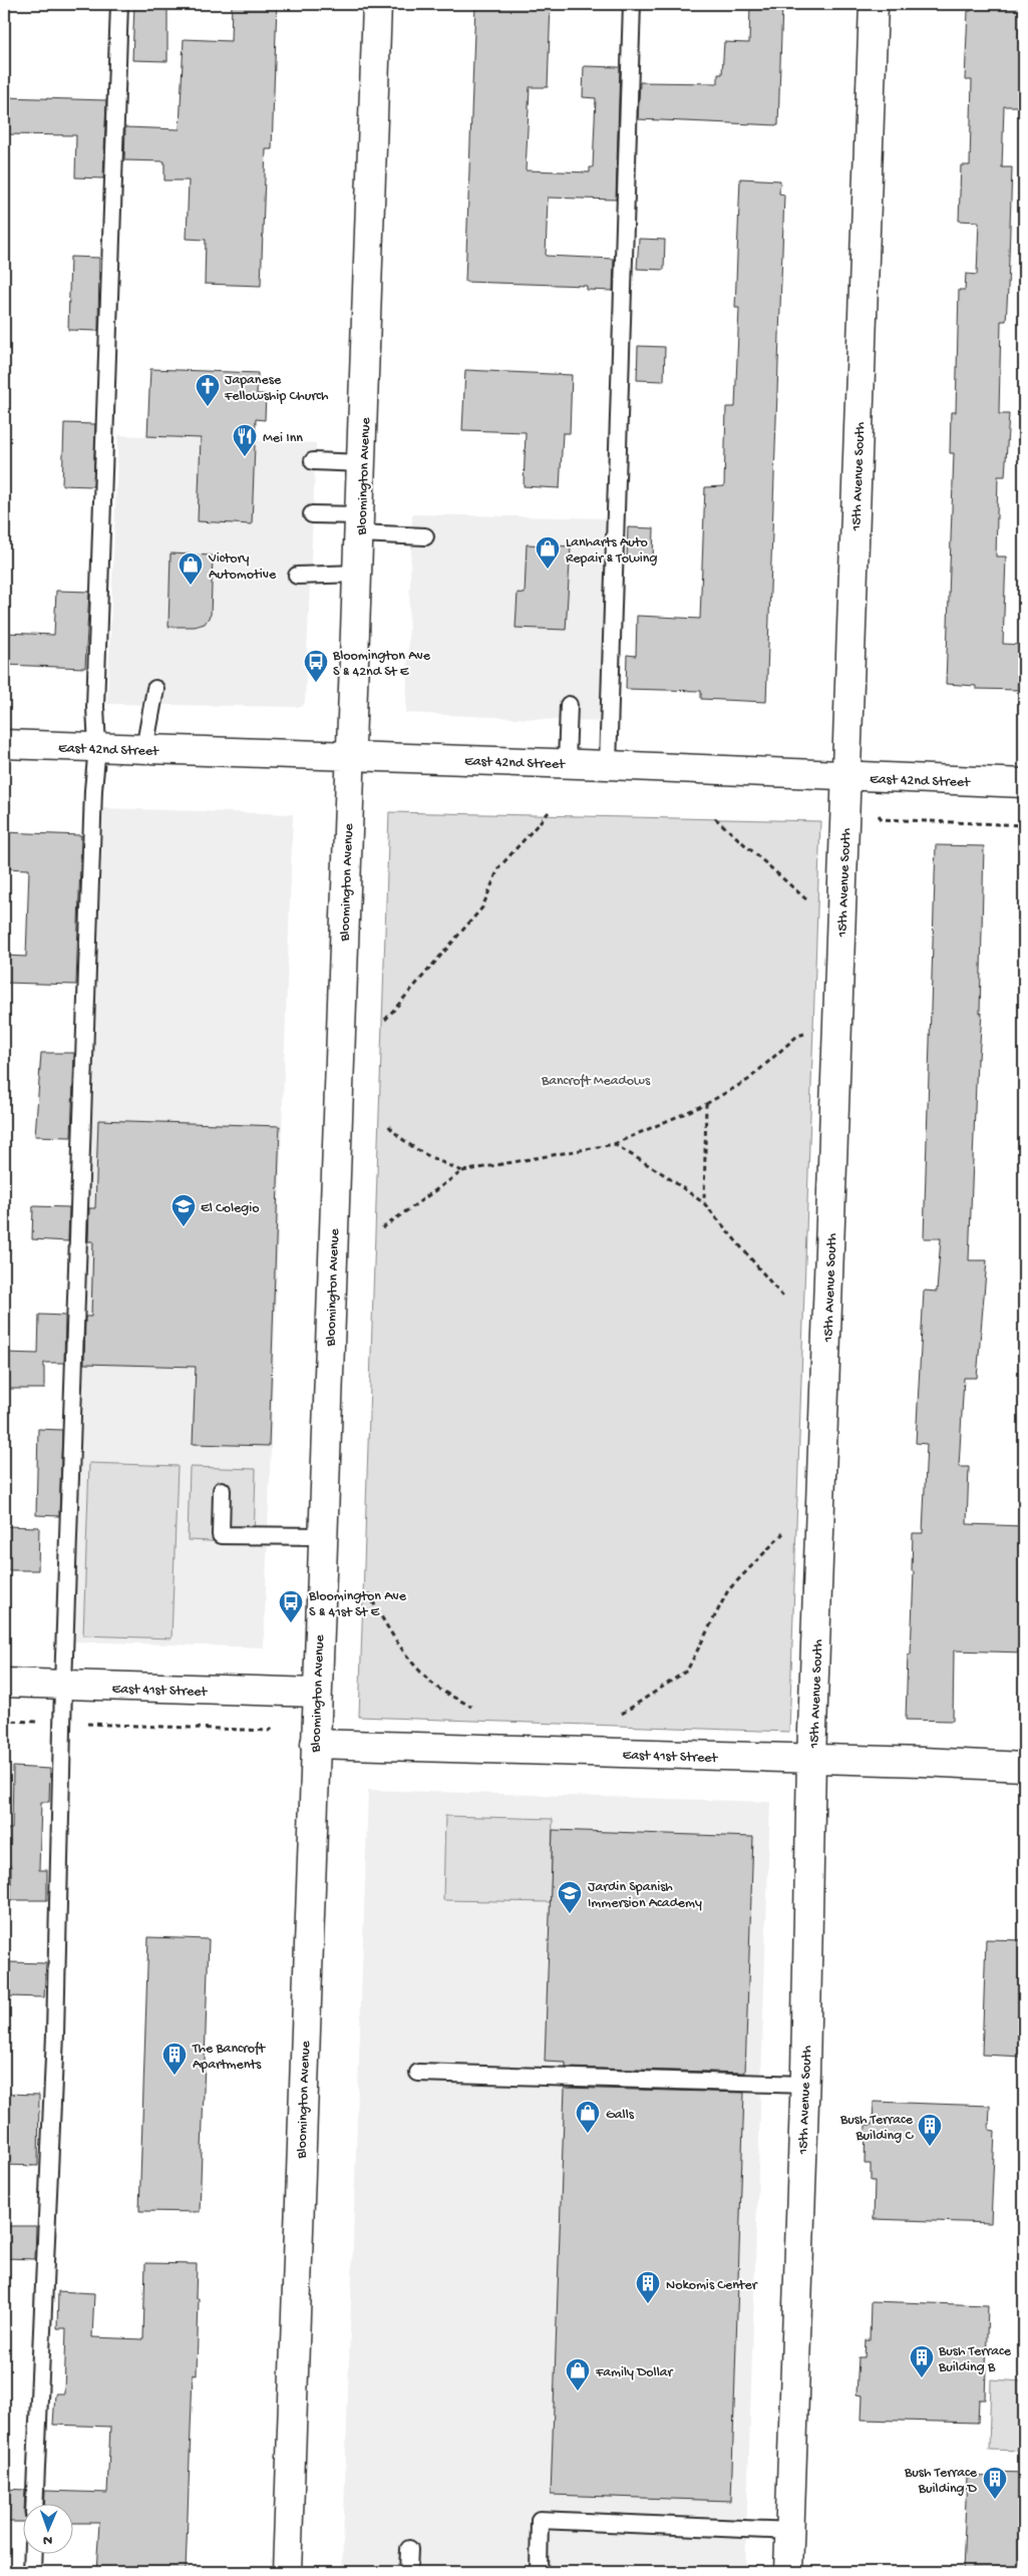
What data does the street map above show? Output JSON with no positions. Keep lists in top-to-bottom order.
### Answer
{
  "streets": {
    "street": [
      "Bloomington Avenue",
      "15th Avenue South",
      "East 42nd Street",
      "East 41st Street"
    ]
  },
  "crossings": [
    ["Bloomington Avenue", "East 42nd Street"],
    ["Bloomington Avenue", "East 41st Street"],
    ["15th Avenue South", "East 42nd Street"],
    ["15th Avenue South", "East 41st Street"]
  ],
  "parks": ["Bancroft Meadows"],
  "places": {
    "church": ["Japanese Fellowship Church"],
    "restaurant": ["Mei Inn"],
    "shop": [
      "Lanharts Auto Repair & Towing",
      "Victory Automotive",
      "Galls",
      "Family Dollar"
    ],
    "bus stop": ["Bloomington Ave S & 42nd St E", "Bloomington Ave S & 41st St E"],
    "school or university": ["El Colegio", "Jardin Spanish Immersion Academy"],
    "building": [
      "The Bancroft Apartments",
      "Bush Terrace Building C",
      "Nokomis Center",
      "Bush Terrace Building B",
      "Bush Terrace Building D"
    ]
  },
  "north": "bottom"
}
